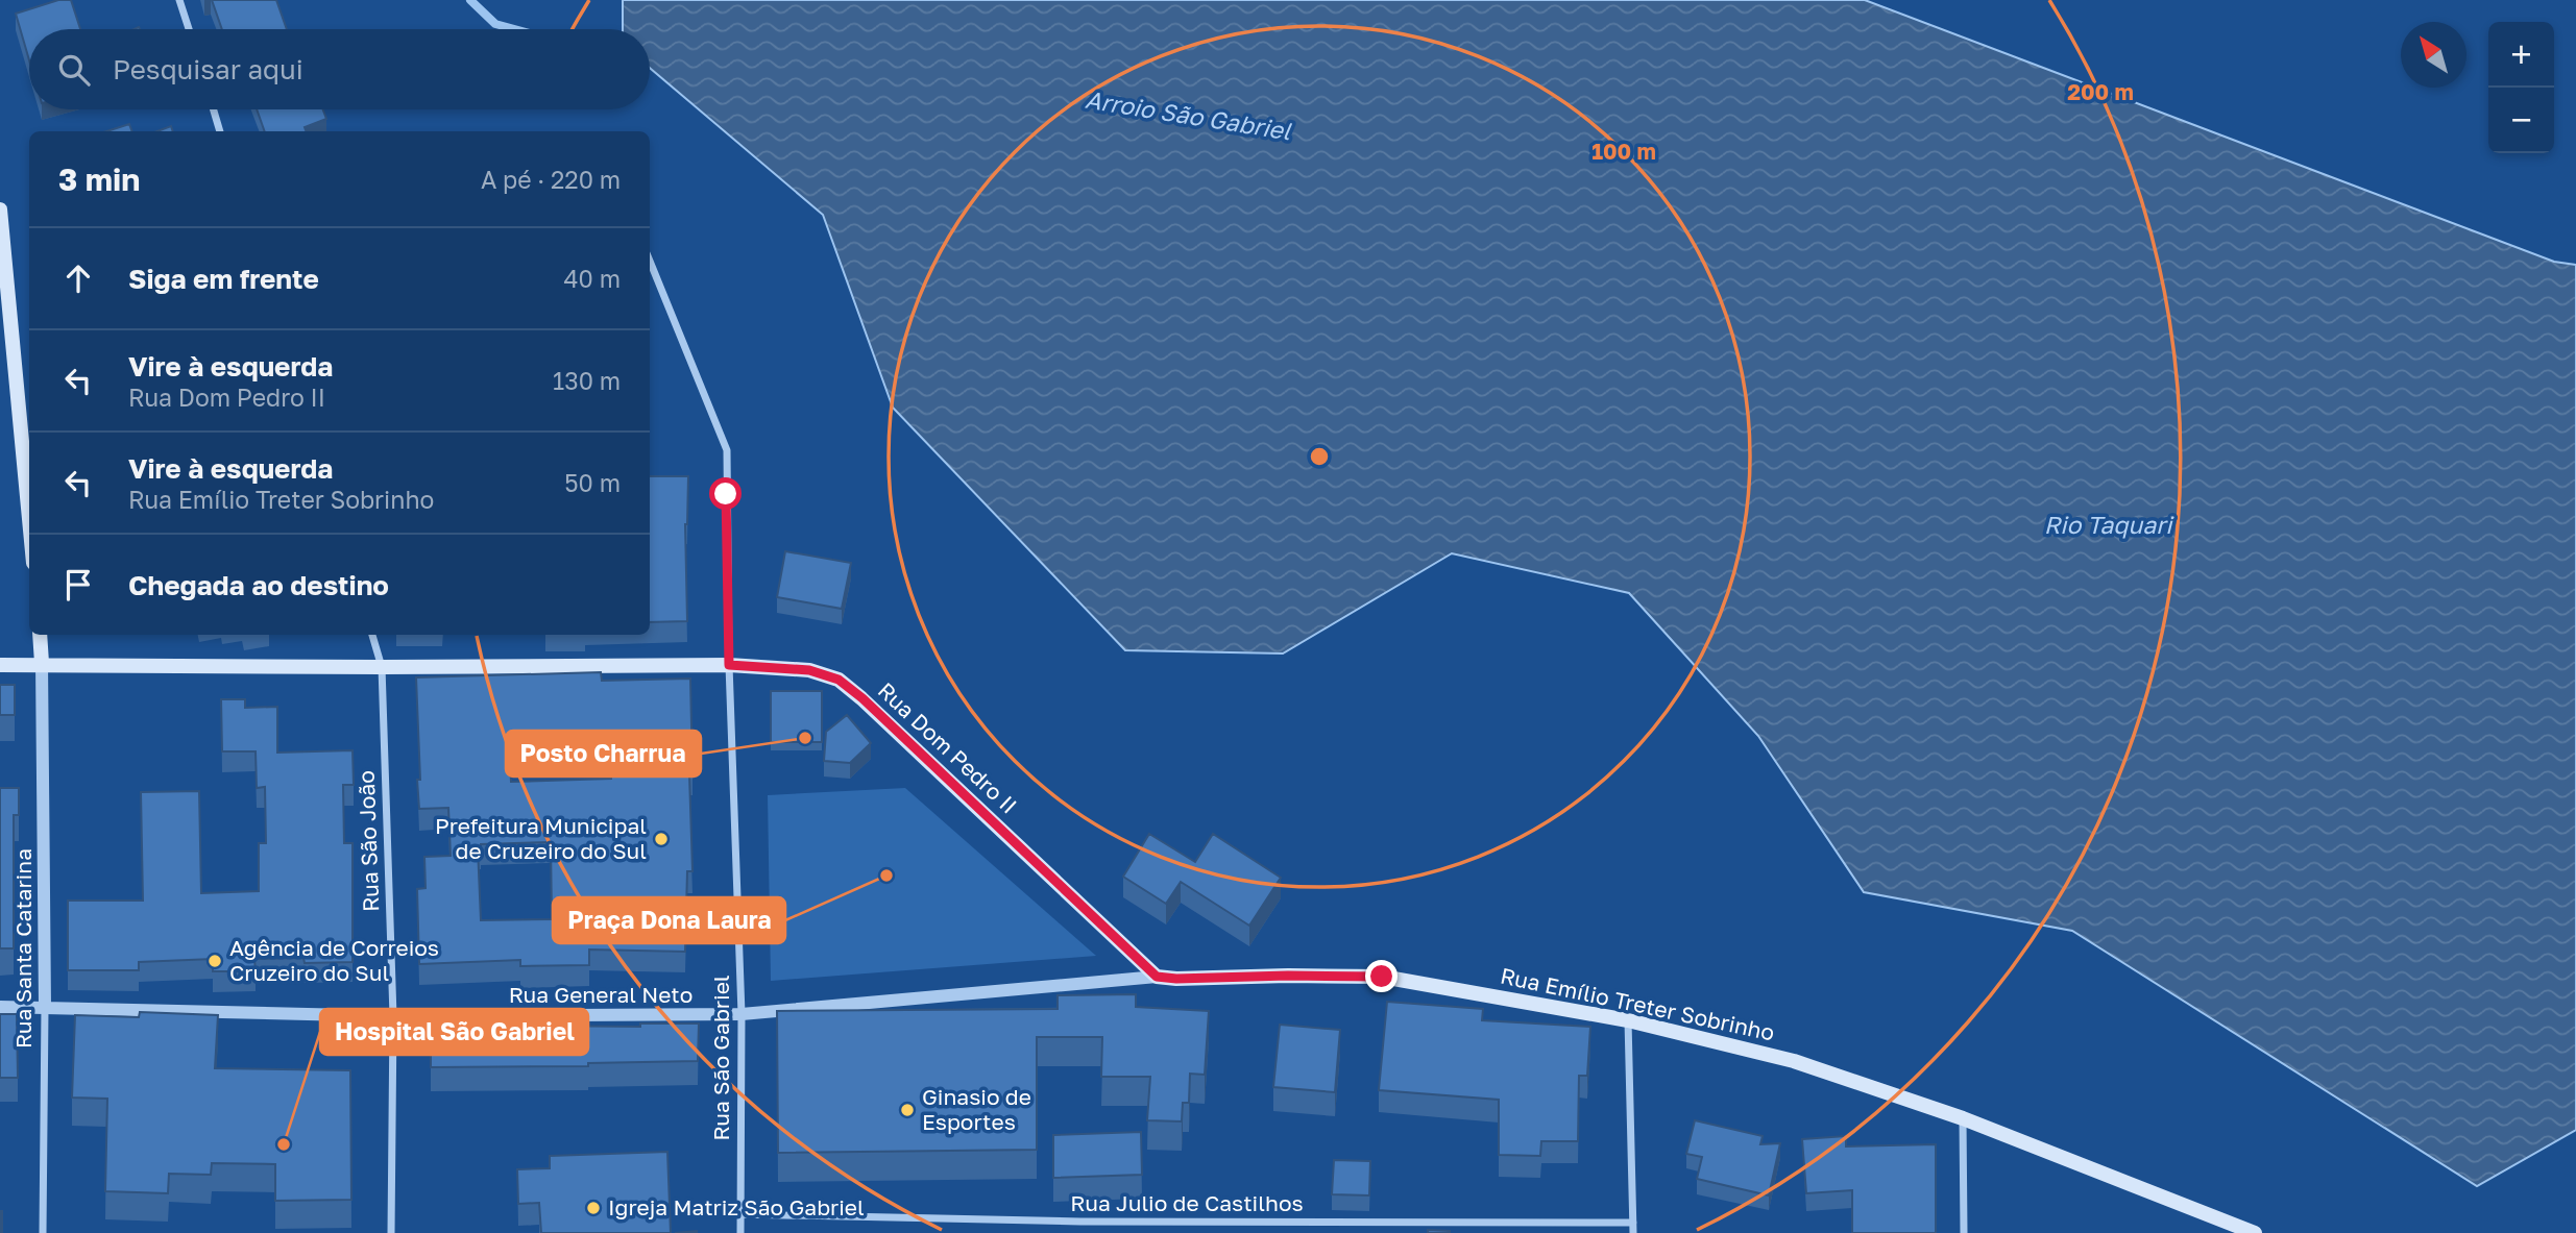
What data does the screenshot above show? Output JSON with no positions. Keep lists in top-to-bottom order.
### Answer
{
  "streets": {
    "main road": ["Rua Dom Pedro II", "Rua Emílio Treter Sobrinho"],
    "street": [
      "Rua São João",
      "Rua Santa Catarina",
      "Rua General Neto",
      "Rua São Gabriel",
      "Rua Julio de Castilhos"
    ]
  },
  "crossings": [
    ["Rua Dom Pedro II", "Rua São João"],
    ["Rua Dom Pedro II", "Rua Santa Catarina"],
    ["Rua Dom Pedro II", "Rua General Neto"],
    ["Rua Dom Pedro II", "Rua Emílio Treter Sobrinho"],
    ["Rua Dom Pedro II", "Rua São Gabriel"],
    ["Rua São João", "Rua General Neto"],
    ["Rua Santa Catarina", "Rua General Neto"],
    ["Rua General Neto", "Rua Emílio Treter Sobrinho"],
    ["Rua General Neto", "Rua São Gabriel"],
    ["Rua São Gabriel", "Rua Julio de Castilhos"]
  ],
  "water": ["Arroio São Gabriel", "Rio Taquari"],
  "places": [
    "Posto Charrua",
    "Prefeitura Municipal de Cruzeiro do Sul",
    "Praça Dona Laura",
    "Agência de Correios Cruzeiro do Sul",
    "Ginasio de Esportes",
    "Hospital São Gabriel",
    "Igreja Matriz São Gabriel"
  ],
  "north": "top left",
  "page": {
    "map_buttons": ["+", "−"],
    "search": "Pesquisar aqui",
    "heading": ["3 min", "A pé · 220 m"],
    "list": [
      ["Siga em frente", "40 m"],
      ["Vire à esquerda", "Rua Dom Pedro II", "130 m"],
      ["Vire à esquerda", "Rua Emílio Treter Sobrinho", "50 m"],
      "Chegada ao destino"
    ]
  },
  "rings": ["200 m", "100 m"]
}
